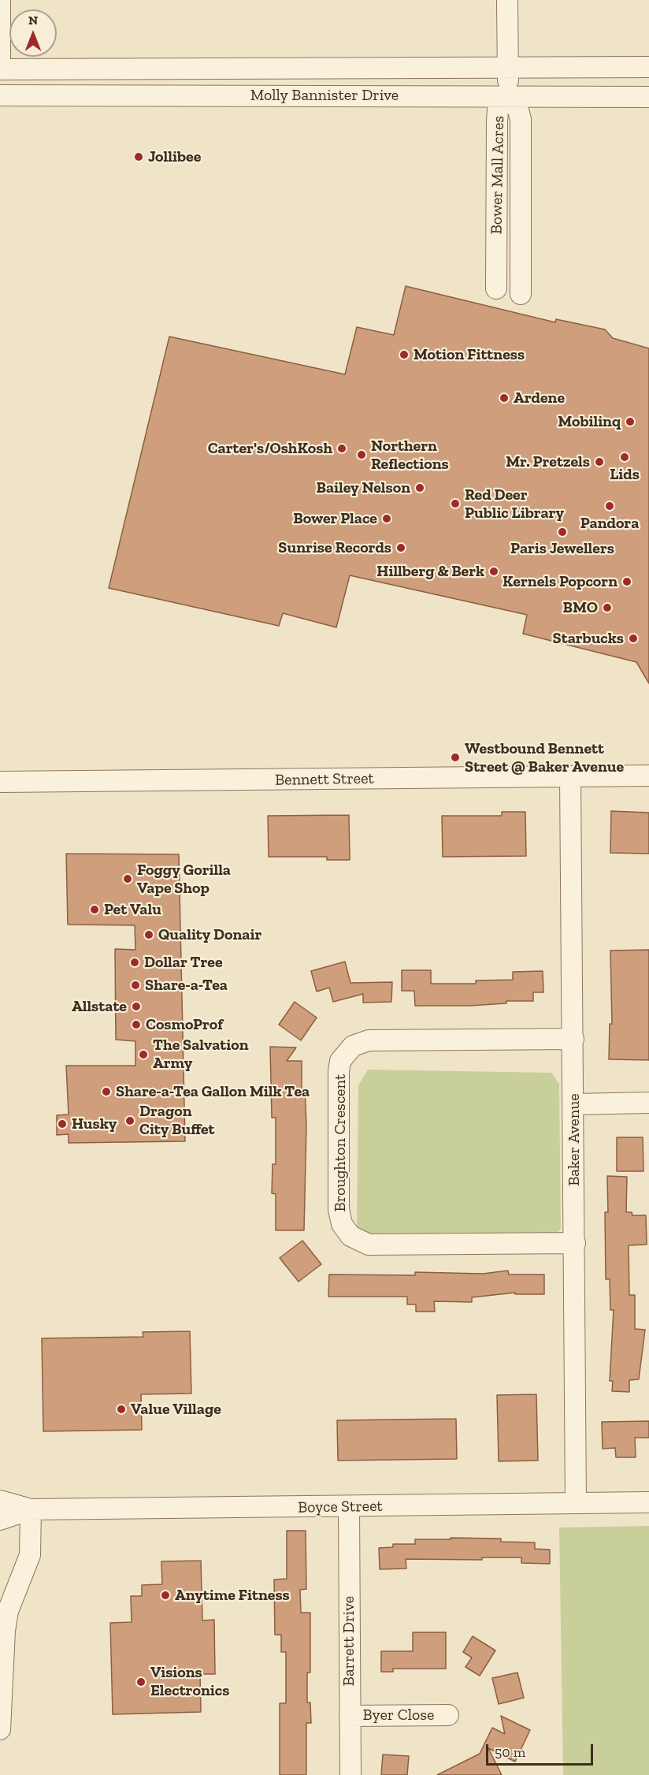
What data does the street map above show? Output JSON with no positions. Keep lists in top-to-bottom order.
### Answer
{
  "streets": {
    "street": [
      "Molly Bannister Drive",
      "Bower Mall Acres",
      "Bennett Street",
      "Baker Avenue",
      "Broughton Crescent",
      "Boyce Street",
      "Barrett Drive",
      "Byer Close"
    ]
  },
  "crossings": [
    ["Molly Bannister Drive", "Bower Mall Acres"],
    ["Bennett Street", "Baker Avenue"],
    ["Baker Avenue", "Broughton Crescent"],
    ["Baker Avenue", "Boyce Street"],
    ["Boyce Street", "Barrett Drive"],
    ["Barrett Drive", "Byer Close"]
  ],
  "places": [
    "Jollibee",
    "Motion Fittness",
    "Ardene",
    "Mobilinq",
    "Carter's/OshKosh",
    "Northern Reflections",
    "Lids",
    "Mr. Pretzels",
    "Bailey Nelson",
    "Red Deer Public Library",
    "Pandora",
    "Bower Place",
    "Paris Jewellers",
    "Sunrise Records",
    "Hillberg & Berk",
    "Kernels Popcorn",
    "BMO",
    "Starbucks",
    "Westbound Bennett Street @ Baker Avenue",
    "Foggy Gorilla Vape Shop",
    "Pet Valu",
    "Quality Donair",
    "Dollar Tree",
    "Share-a-Tea",
    "Allstate",
    "CosmoProf",
    "The Salvation Army",
    "Share-a-Tea Gallon Milk Tea",
    "Dragon City Buffet",
    "Husky",
    "Value Village",
    "Anytime Fitness",
    "Visions Electronics"
  ],
  "scale_bar": "50 m",
  "north": "top"
}
